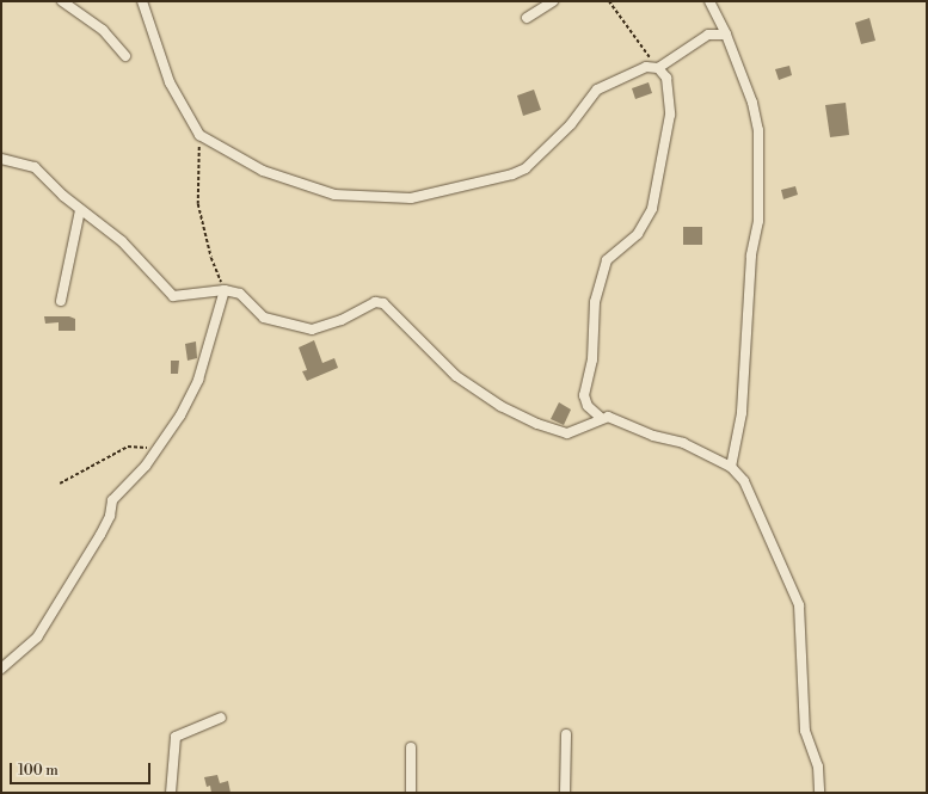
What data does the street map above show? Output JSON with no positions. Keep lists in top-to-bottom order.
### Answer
{
  "scale_bar": "100 m"
}
